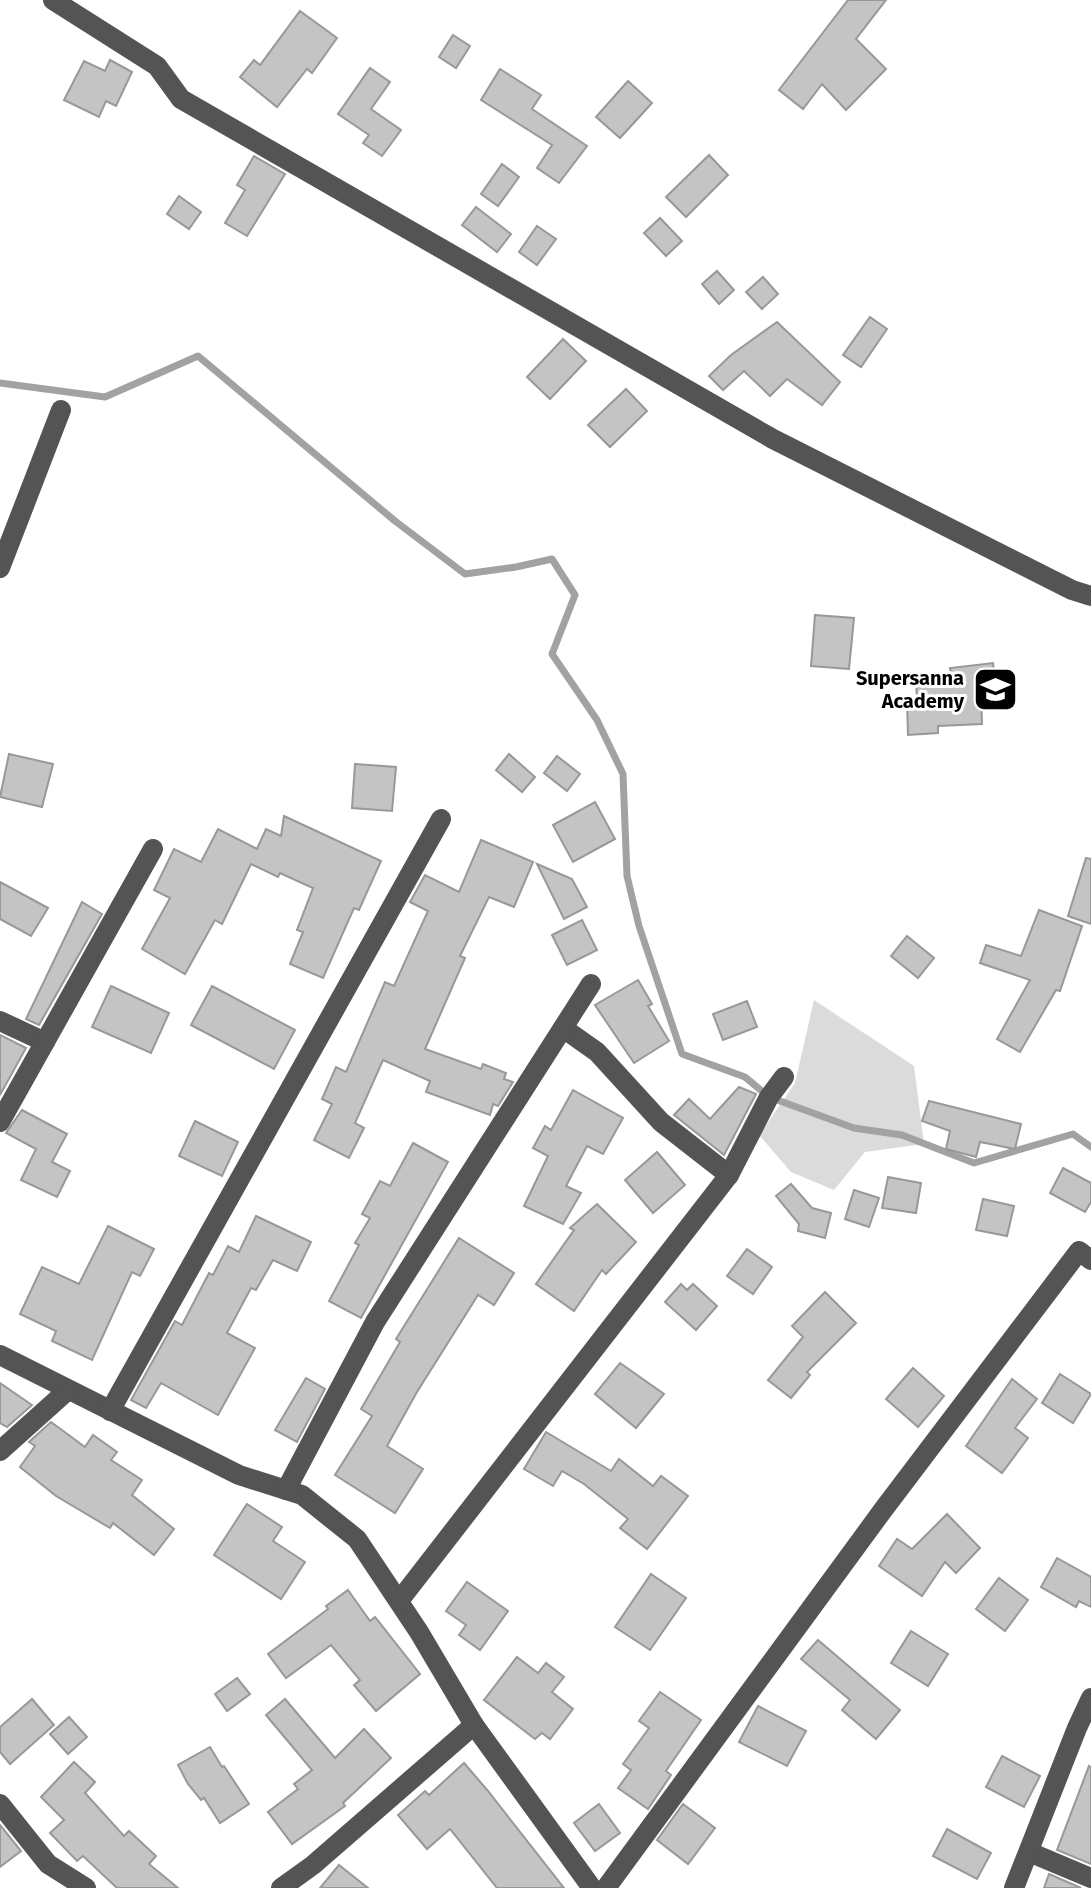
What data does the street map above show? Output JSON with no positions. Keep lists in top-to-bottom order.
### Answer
{
  "places": {
    "school or university": ["Supersanna Academy"]
  }
}
